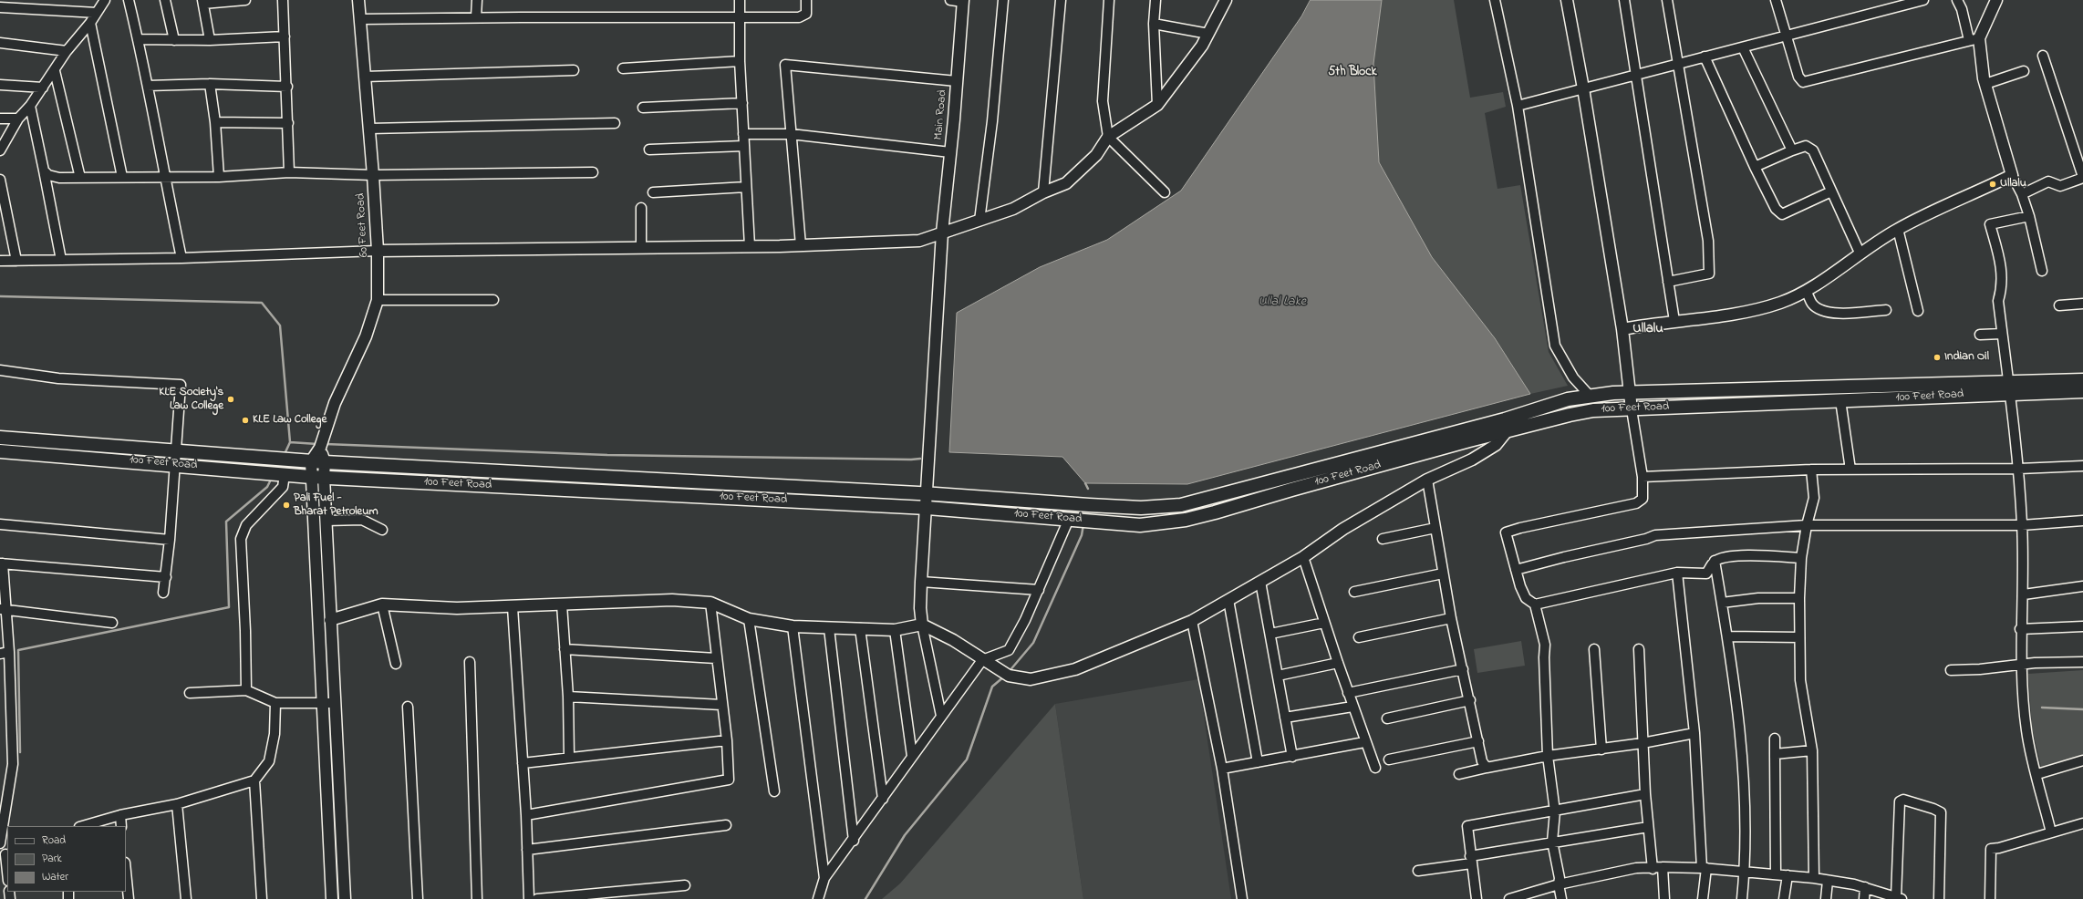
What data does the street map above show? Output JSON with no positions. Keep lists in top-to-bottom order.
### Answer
{
  "streets": {
    "main road": ["100 Feet Road"],
    "street": ["Main Road", "60 Feet Road"]
  },
  "crossings": [
    ["Main Road", "100 Feet Road"],
    ["60 Feet Road", "100 Feet Road"]
  ],
  "districts": ["5th Block", "Ullalu"],
  "water": ["Ullal Lake"],
  "places": [
    "Ullalu",
    "Indian Oil",
    "KLE Society's Law College",
    "KLE Law College",
    "Pali Fuel - Bharat Petroleum"
  ],
  "legend": ["Road", "Park", "Water"]
}
